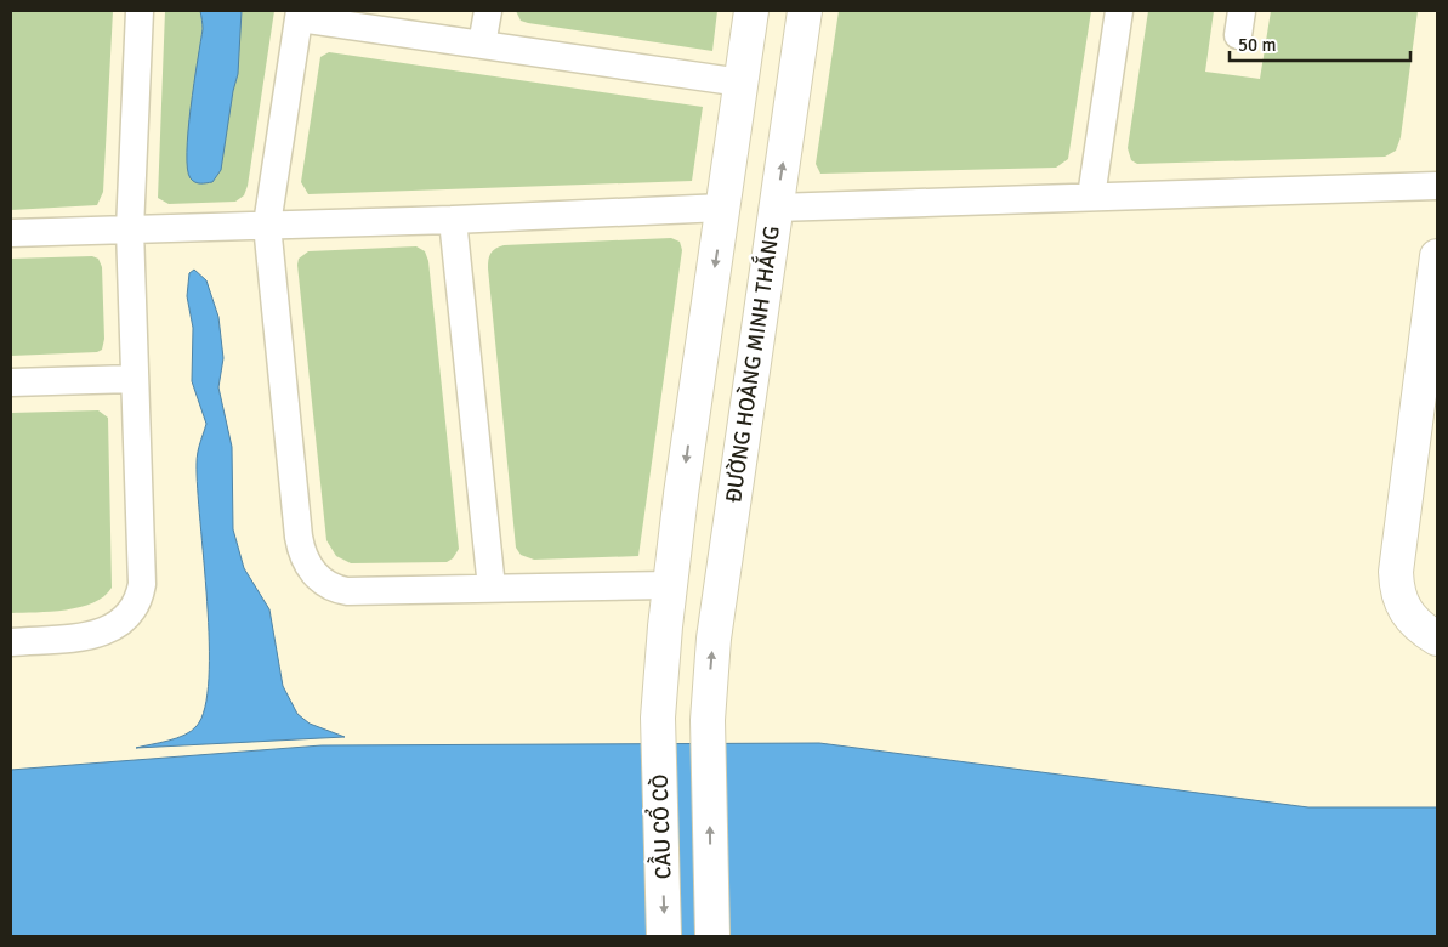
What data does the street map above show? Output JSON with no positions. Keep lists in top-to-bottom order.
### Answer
{
  "streets": {
    "main road": ["ĐƯỜNG HOÀNG MINH THẮNG", "CẦU CỔ CÒ"]
  },
  "one_way": ["CẦU CỔ CÒ"],
  "scale_bar": "50 m"
}
